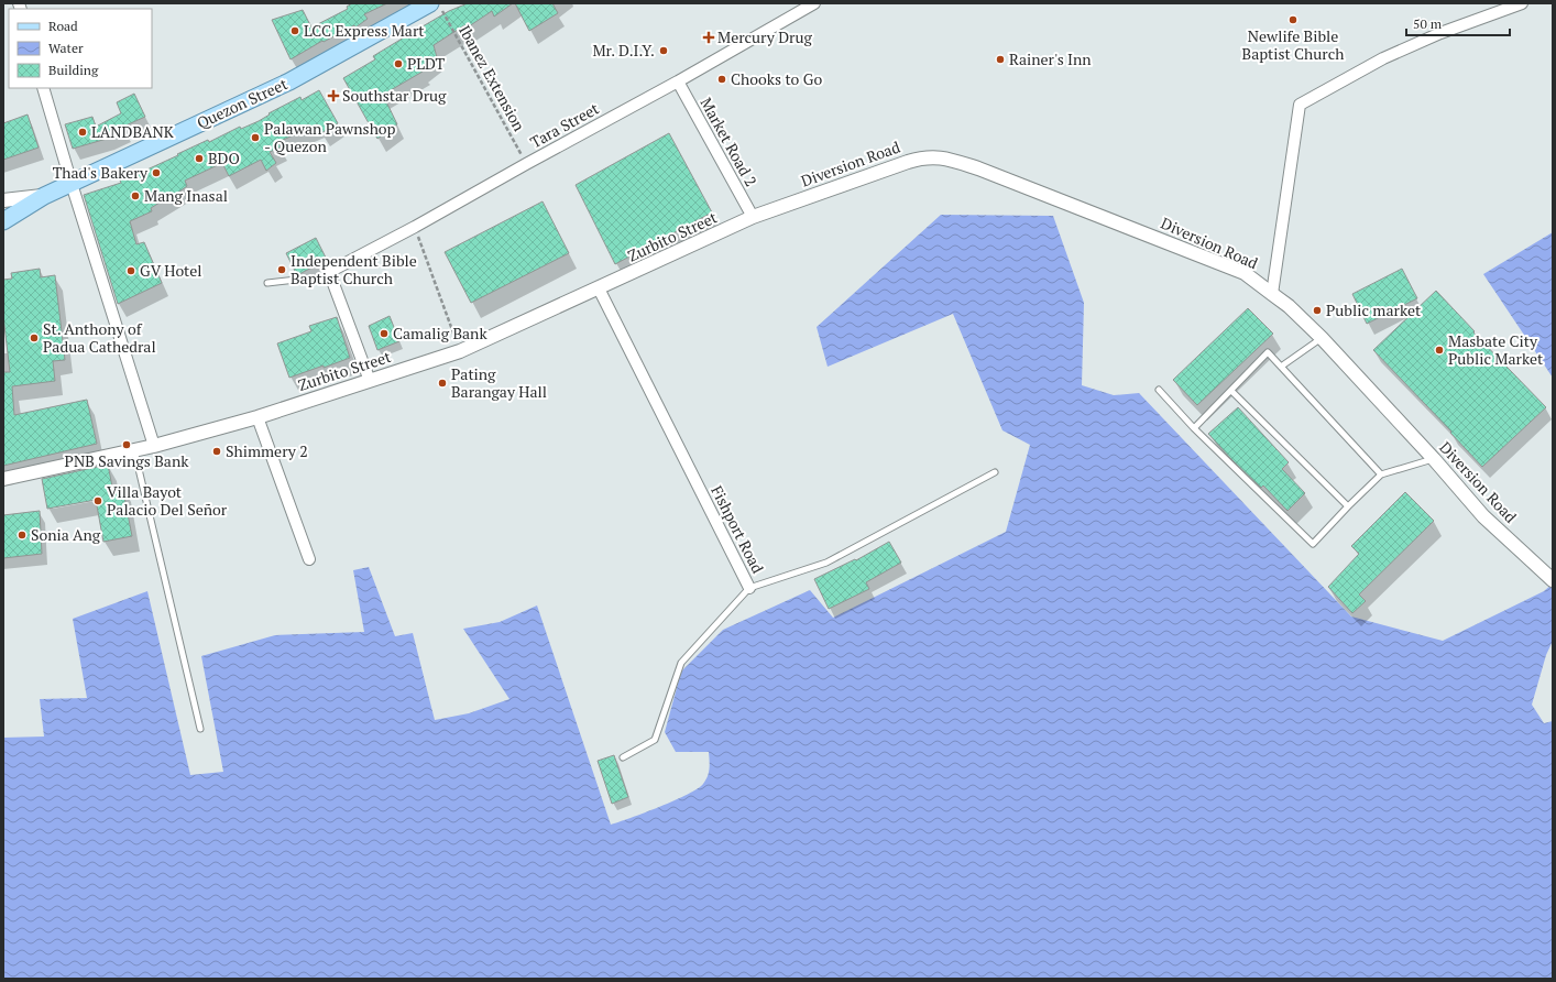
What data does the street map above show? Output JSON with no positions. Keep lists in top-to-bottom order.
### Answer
{
  "streets": {
    "main road": ["Quezon Street"],
    "street": [
      "Tara Street",
      "Market Road 2",
      "Diversion Road",
      "Zurbito Street",
      "Fishport Road"
    ],
    "path": ["Ibanez Extension"]
  },
  "crossings": [
    ["Ibanez Extension", "Quezon Street"],
    ["Ibanez Extension", "Tara Street"],
    ["Tara Street", "Market Road 2"],
    ["Market Road 2", "Diversion Road"],
    ["Market Road 2", "Zurbito Street"],
    ["Diversion Road", "Zurbito Street"],
    ["Zurbito Street", "Fishport Road"]
  ],
  "places": {
    "other": [
      "Newlife Bible Baptist Church",
      "LCC Express Mart",
      "Mr. D.I.Y.",
      "Rainer's Inn",
      "PLDT",
      "Chooks to Go",
      "LANDBANK",
      "Palawan Pawnshop - Quezon",
      "BDO",
      "Thad's Bakery",
      "Mang Inasal",
      "Independent Bible Baptist Church",
      "GV Hotel",
      "Public market",
      "Camalig Bank",
      "St. Anthony of Padua Cathedral",
      "Masbate City Public Market",
      "Pating Barangay Hall",
      "PNB Savings Bank",
      "Shimmery 2",
      "Villa Bayot Palacio Del Señor",
      "Sonia Ang"
    ],
    "health": ["Mercury Drug", "Southstar Drug"]
  },
  "legend": ["Road", "Water", "Building"],
  "scale_bar": "50 m"
}
